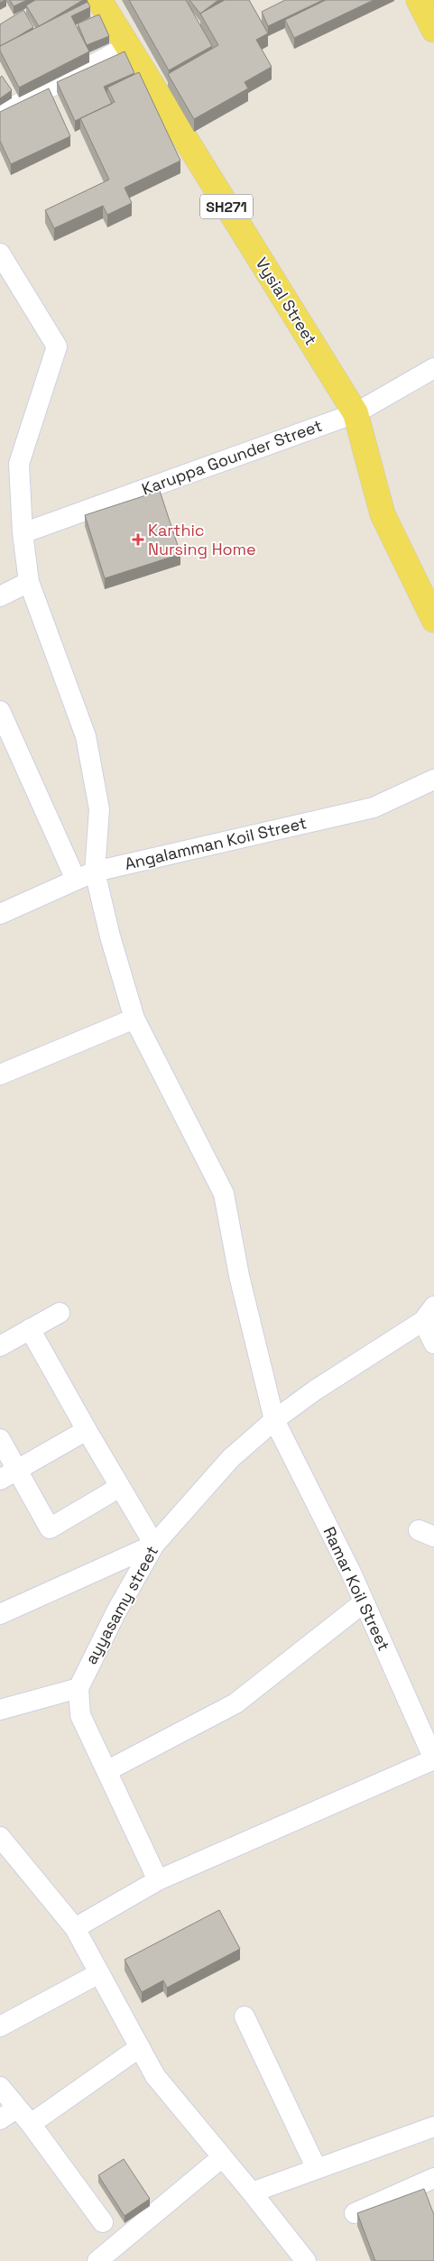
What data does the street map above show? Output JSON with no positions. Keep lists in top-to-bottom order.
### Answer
{
  "streets": {
    "main road": ["SH271", "Vysial Street"],
    "street": [
      "Karuppa Gounder Street",
      "Angalamman Koil Street",
      "Ramar Koil Street",
      "ayyasamy street"
    ]
  },
  "crossings": [
    ["Vysial Street", "Karuppa Gounder Street"],
    ["Karuppa Gounder Street", "Ramar Koil Street"],
    ["Angalamman Koil Street", "Ramar Koil Street"],
    ["Ramar Koil Street", "ayyasamy street"]
  ],
  "places": {
    "health": ["Karthic Nursing Home"]
  }
}
